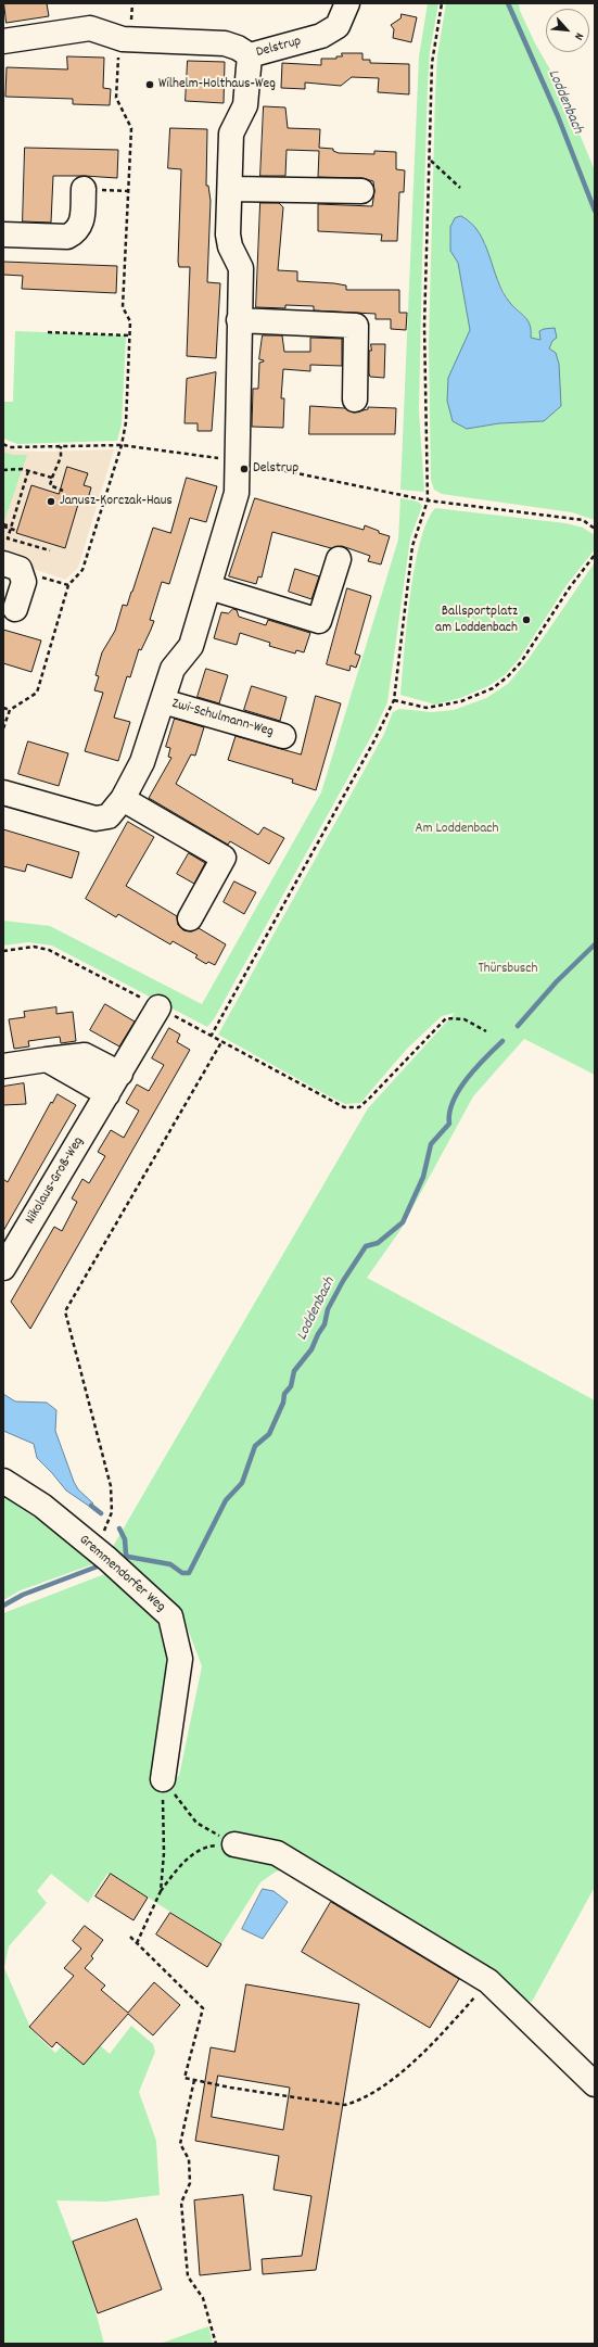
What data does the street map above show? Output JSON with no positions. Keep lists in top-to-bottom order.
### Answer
{
  "streets": {
    "street": [
      "Delstrup",
      "Zwi-Schulmann-Weg",
      "Nikolaus-Groß-Weg",
      "Gremmendorfer Weg"
    ]
  },
  "crossings": [
    ["Delstrup", "Zwi-Schulmann-Weg"]
  ],
  "water": ["Loddenbach"],
  "parks": ["Am Loddenbach", "Thürsbusch"],
  "places": [
    "Wilhelm-Holthaus-Weg",
    "Delstrup",
    "Janusz-Korczak-Haus",
    "Ballsportplatz am Loddenbach"
  ],
  "north": "bottom right"
}
